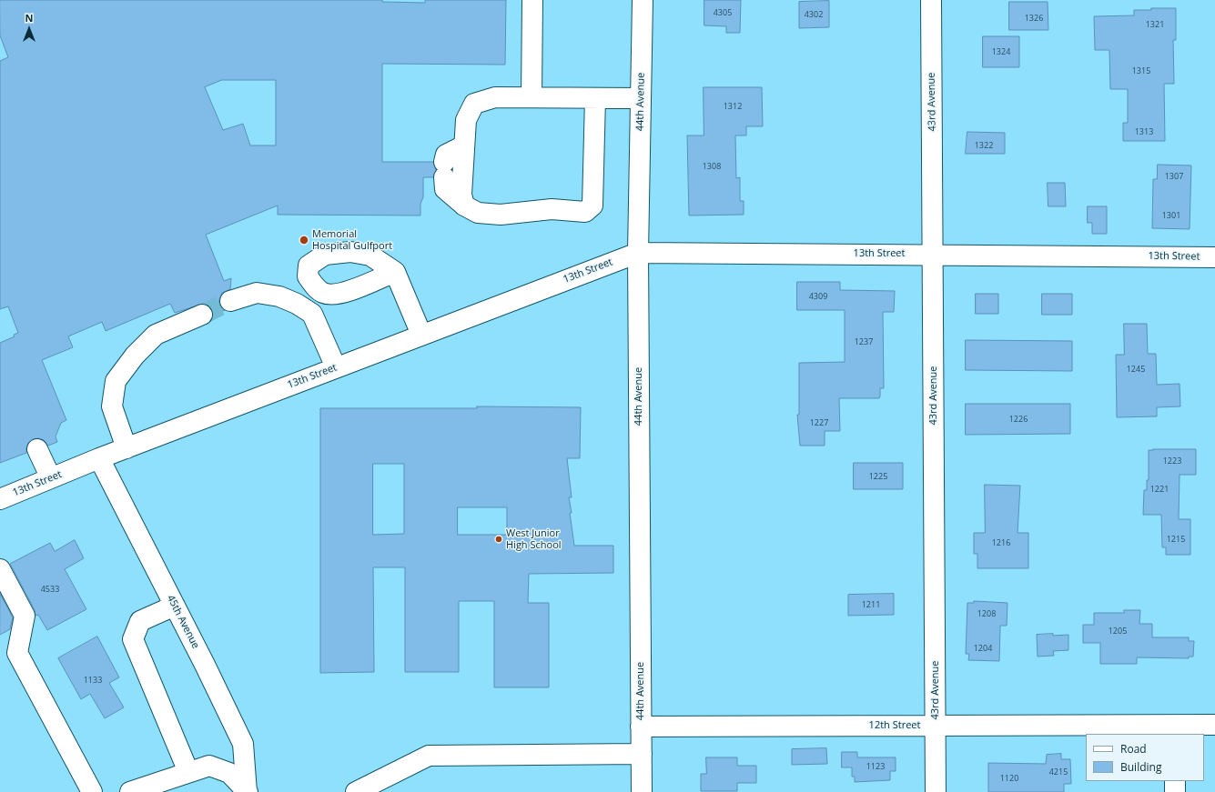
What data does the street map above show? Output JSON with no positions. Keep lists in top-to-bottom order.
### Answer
{
  "streets": {
    "street": [
      "44th Avenue",
      "43rd Avenue",
      "13th Street",
      "45th Avenue",
      "12th Street"
    ]
  },
  "crossings": [
    ["44th Avenue", "13th Street"],
    ["44th Avenue", "12th Street"],
    ["43rd Avenue", "13th Street"],
    ["43rd Avenue", "12th Street"],
    ["13th Street", "45th Avenue"]
  ],
  "places": ["Memorial Hospital Gulfport", "West Junior High School"],
  "house_numbers": [
    "4305",
    "4302",
    "1326",
    "1321",
    "1324",
    "1315",
    "1312",
    "1313",
    "1322",
    "1308",
    "1307",
    "1301",
    "4309",
    "1237",
    "1245",
    "1226",
    "1227",
    "1223",
    "1225",
    "1221",
    "1215",
    "1216",
    "4533",
    "1211",
    "1208",
    "1205",
    "1204",
    "1133",
    "1123",
    "4215",
    "1120"
  ],
  "legend": ["Road", "Building"],
  "north": "top"
}
